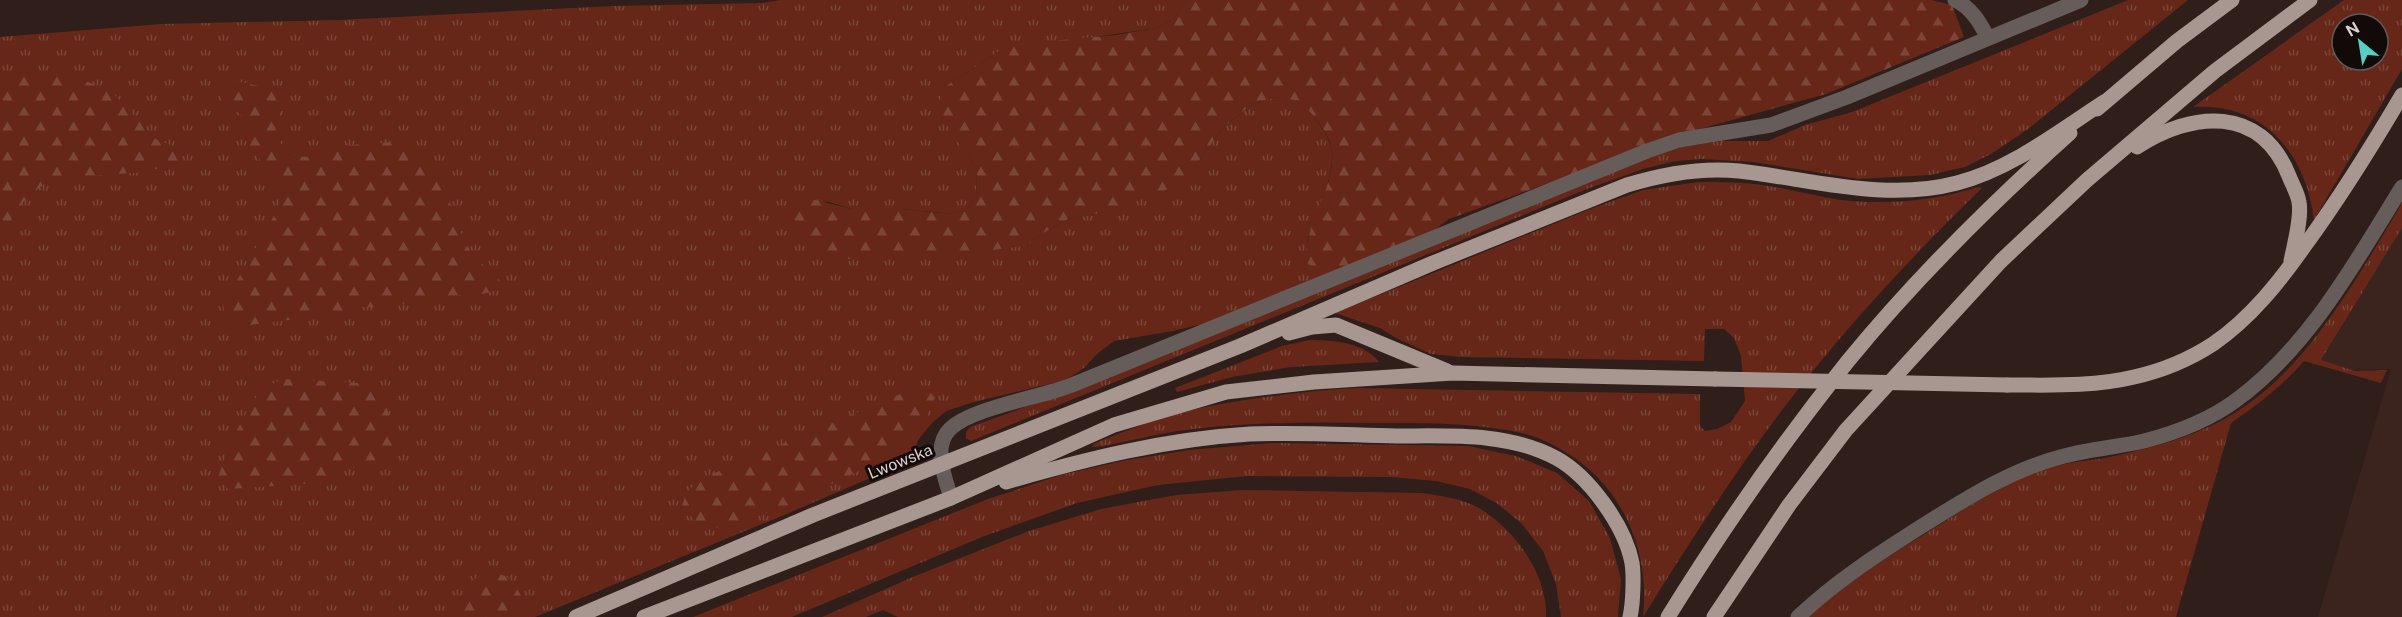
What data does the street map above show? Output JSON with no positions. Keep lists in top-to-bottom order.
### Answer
{
  "streets": {
    "main road": ["Lwowska"]
  },
  "north": "top left"
}
